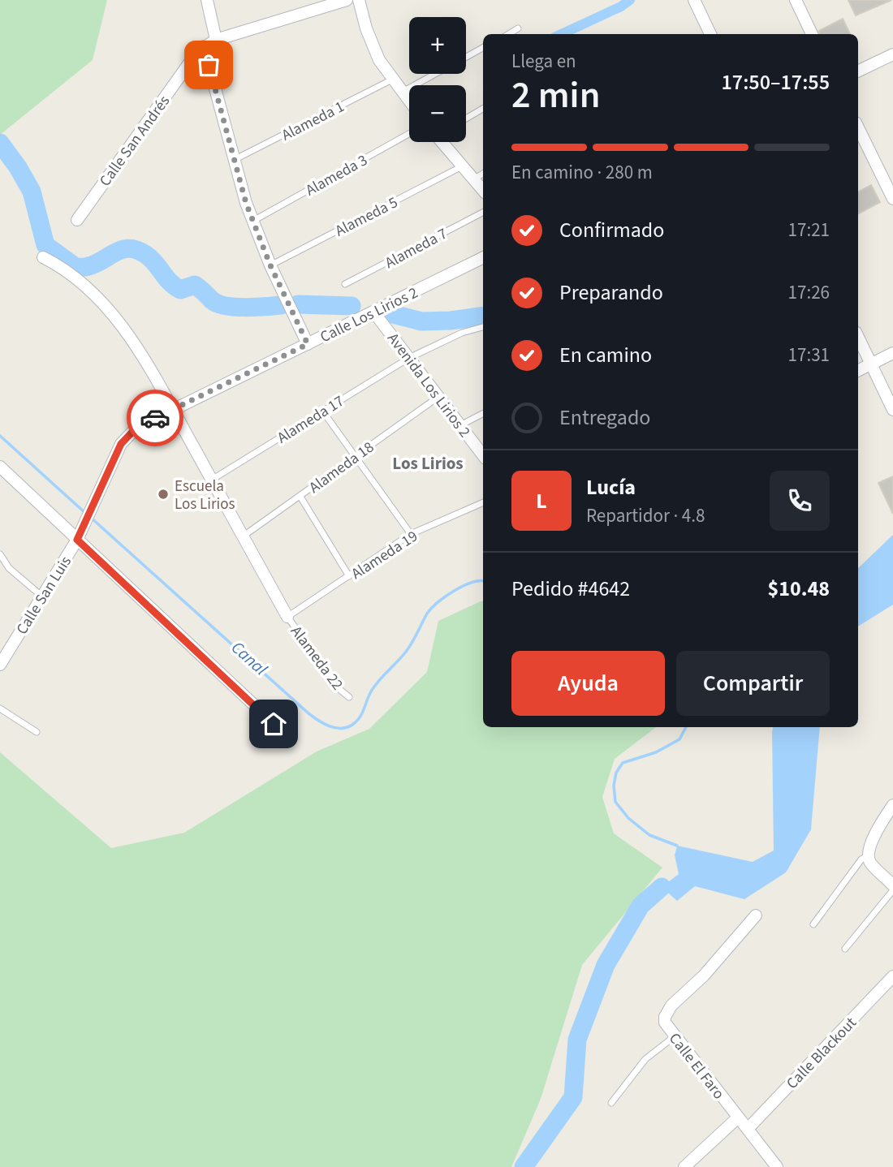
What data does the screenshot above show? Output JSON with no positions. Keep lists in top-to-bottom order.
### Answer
{
  "streets": {
    "street": [
      "Calle San Andrés",
      "Calle Los Lirios 2",
      "Avenida Los Lirios 2",
      "Calle San Luis",
      "Calle Blackout",
      "Calle El Faro"
    ],
    "lane": [
      "Alameda 1",
      "Alameda 3",
      "Alameda 5",
      "Alameda 7",
      "Alameda 17",
      "Alameda 18",
      "Alameda 19",
      "Alameda 22"
    ]
  },
  "crossings": [
    ["Calle Los Lirios 2", "Avenida Los Lirios 2"],
    ["Calle Los Lirios 2", "Calle San Luis"],
    ["Avenida Los Lirios 2", "Alameda 17"],
    ["Avenida Los Lirios 2", "Alameda 18"],
    ["Alameda 19", "Alameda 22"],
    ["Calle Blackout", "Calle El Faro"]
  ],
  "districts": ["Los Lirios"],
  "water": ["Canal"],
  "places": ["Escuela Los Lirios"],
  "page": {
    "map_buttons": ["+", "−"],
    "heading": ["2 min", "Llega en", "17:50–17:55"],
    "panel": [
      "Lucía",
      "Repartidor · 4.8",
      "Pedido #4642",
      "$10.48"
    ],
    "bar": "En camino · 280 m",
    "list": [
      ["Confirmado", "17:21"],
      ["Preparando", "17:26"],
      ["En camino", "17:31"],
      "Entregado"
    ],
    "round": "L",
    "buttons": ["Ayuda", "Compartir"]
  }
}
